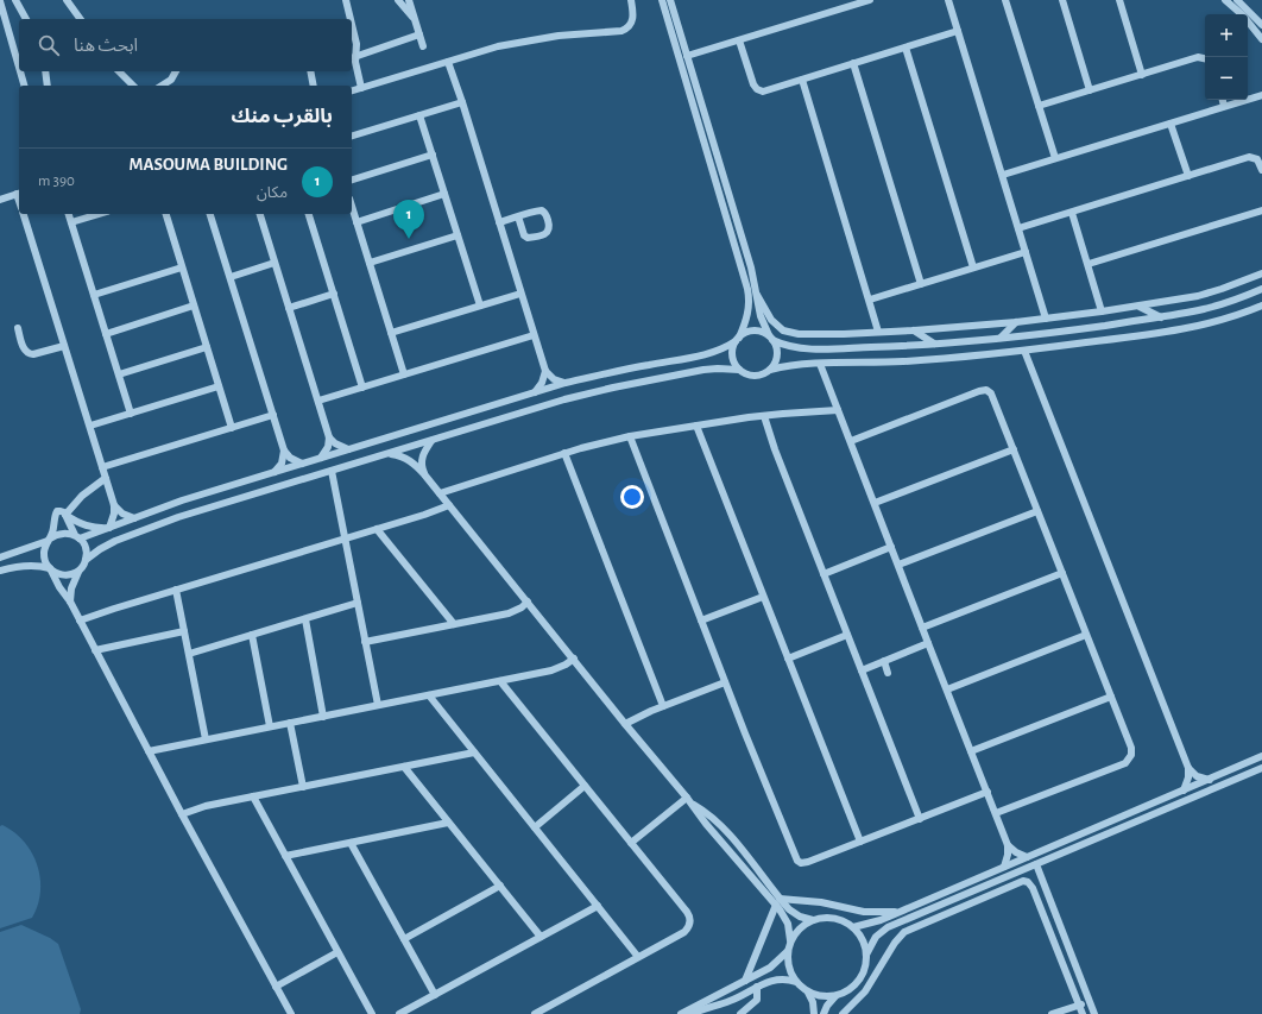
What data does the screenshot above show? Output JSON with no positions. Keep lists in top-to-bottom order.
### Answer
{
  "page": {
    "map_buttons": ["+", "−"],
    "search": "ابحث هنا",
    "heading": "بالقرب منك",
    "list": [
      {
        "mark": "1",
        "name": "MASOUMA BUILDING",
        "note": "مكان",
        "value": "390 m"
      }
    ],
    "pins": "1"
  }
}
